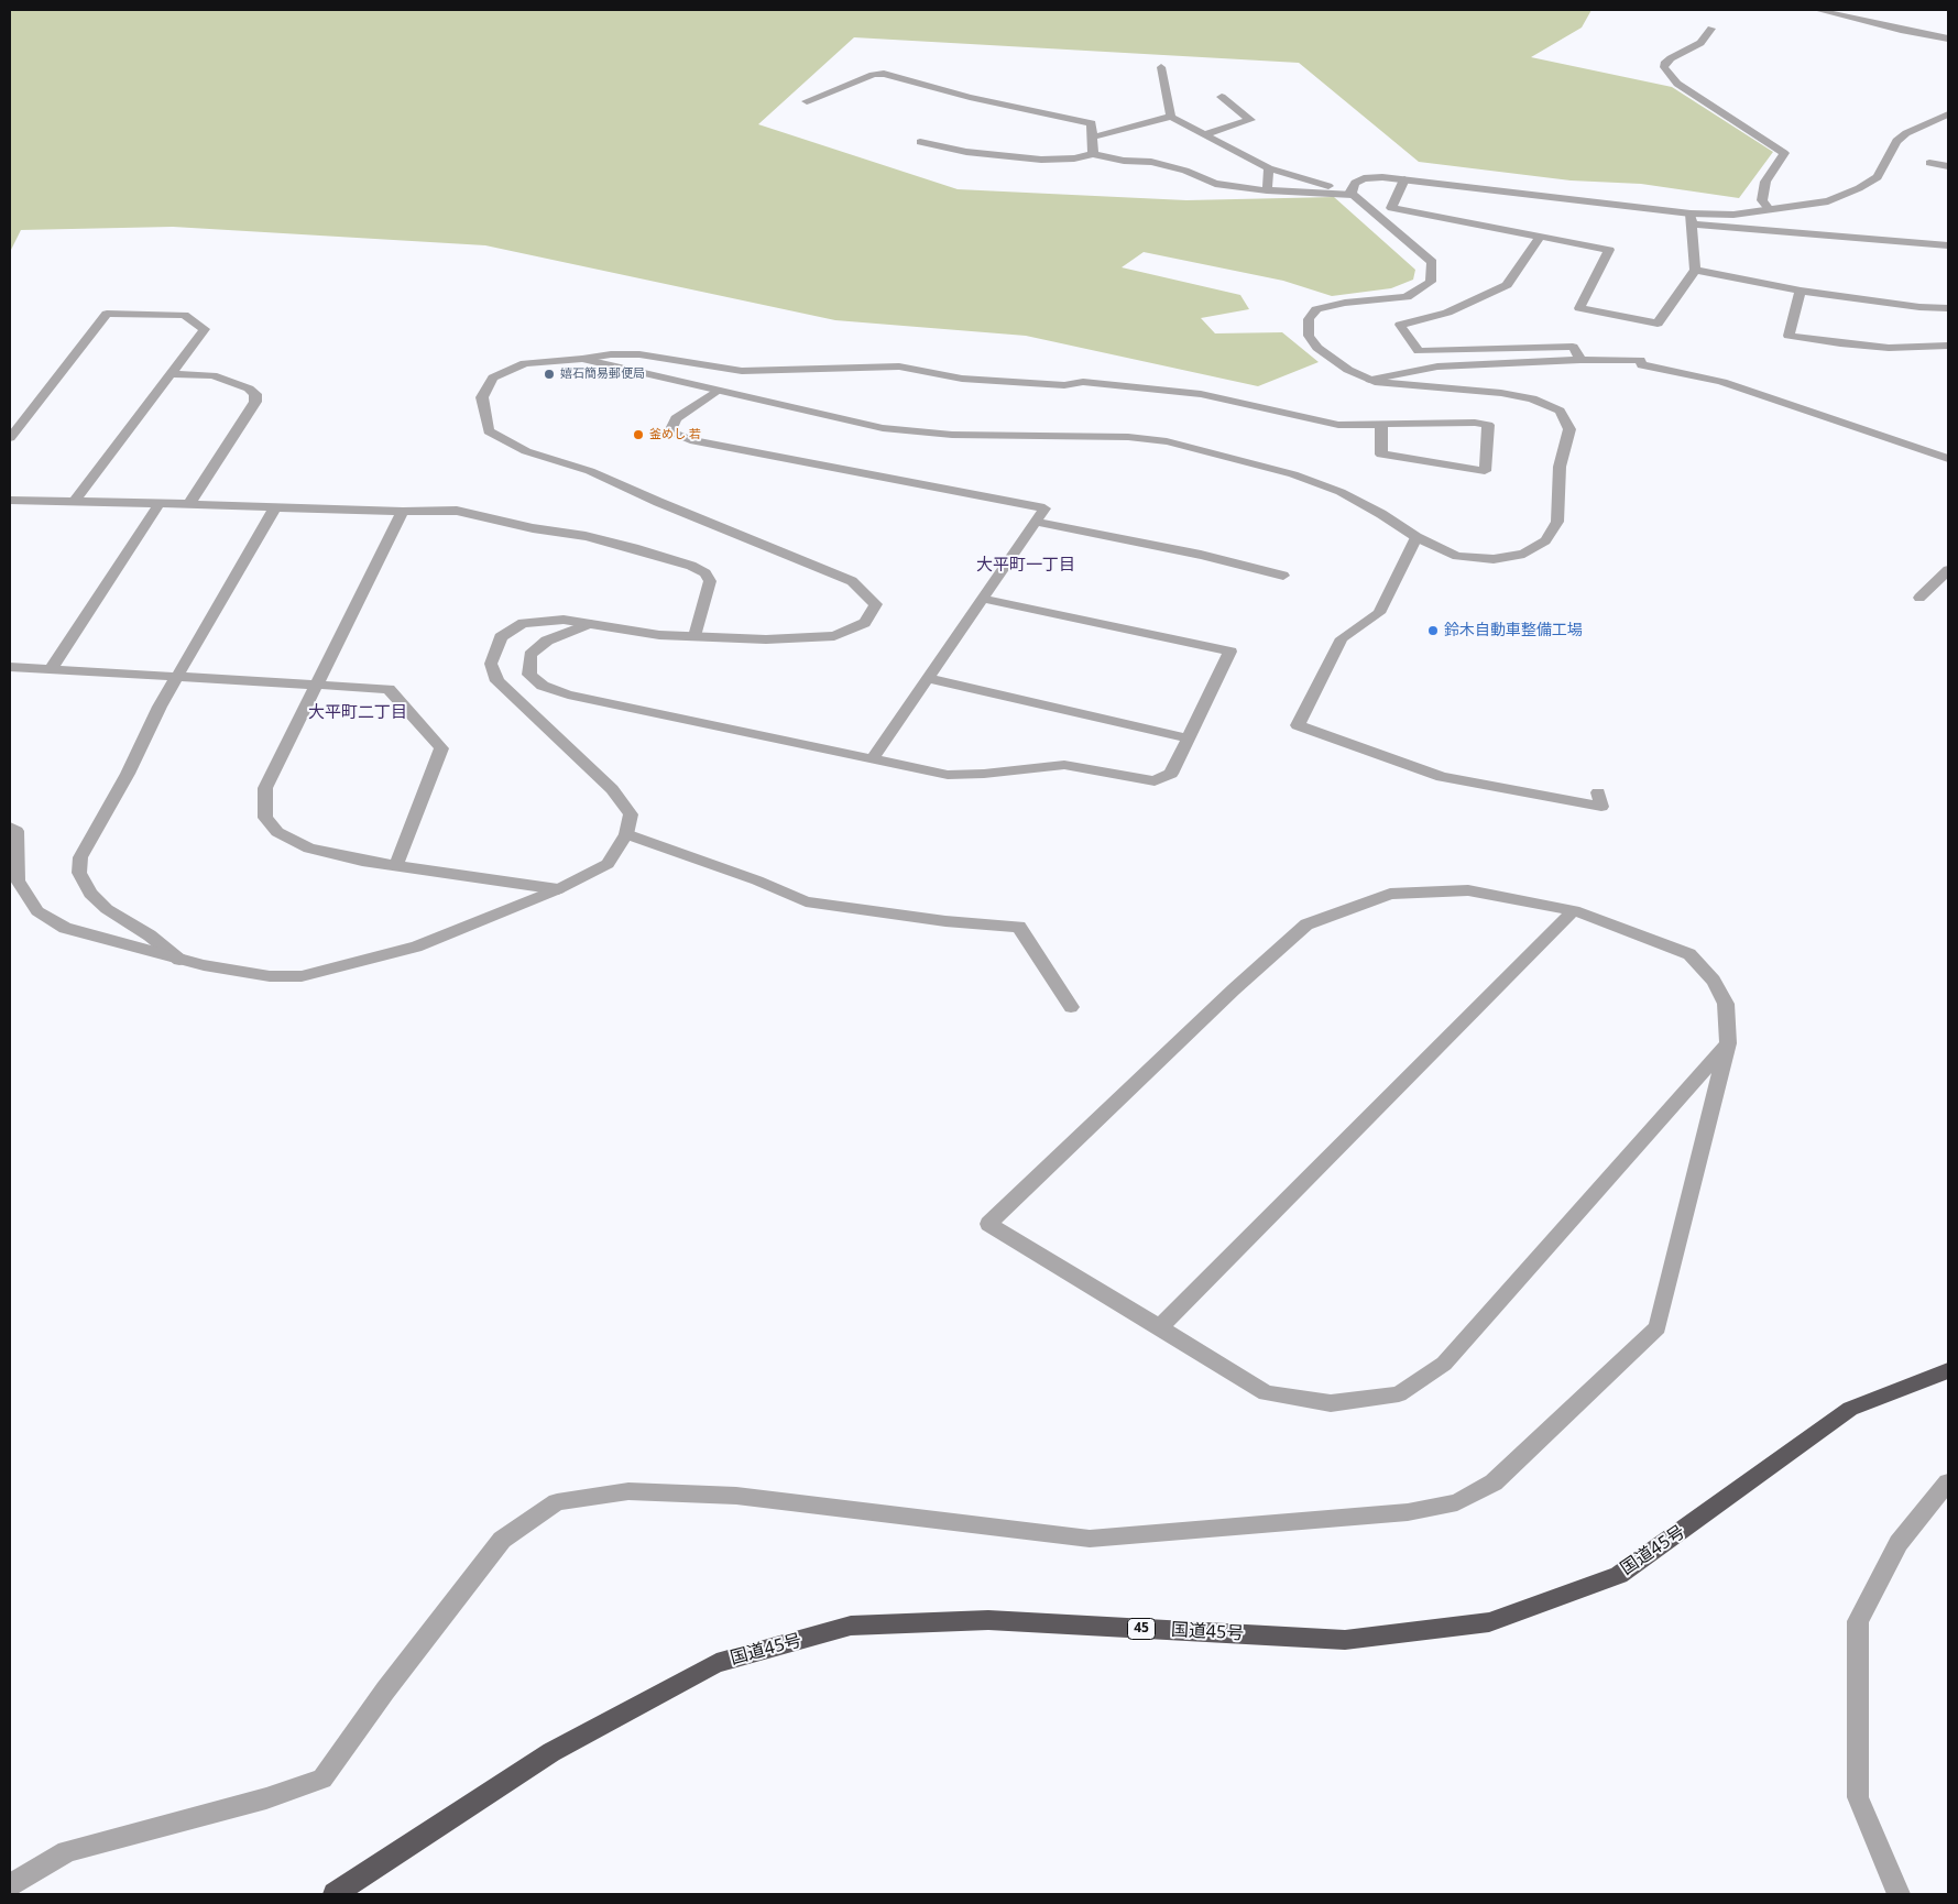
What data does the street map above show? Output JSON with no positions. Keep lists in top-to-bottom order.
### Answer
{
  "streets": {
    "highway": ["国道45号", "45"]
  },
  "districts": ["大平町一丁目", "大平町二丁目"],
  "places": ["嬉石簡易郵便局", "釜めし 若", "鈴木自動車整備工場"]
}
